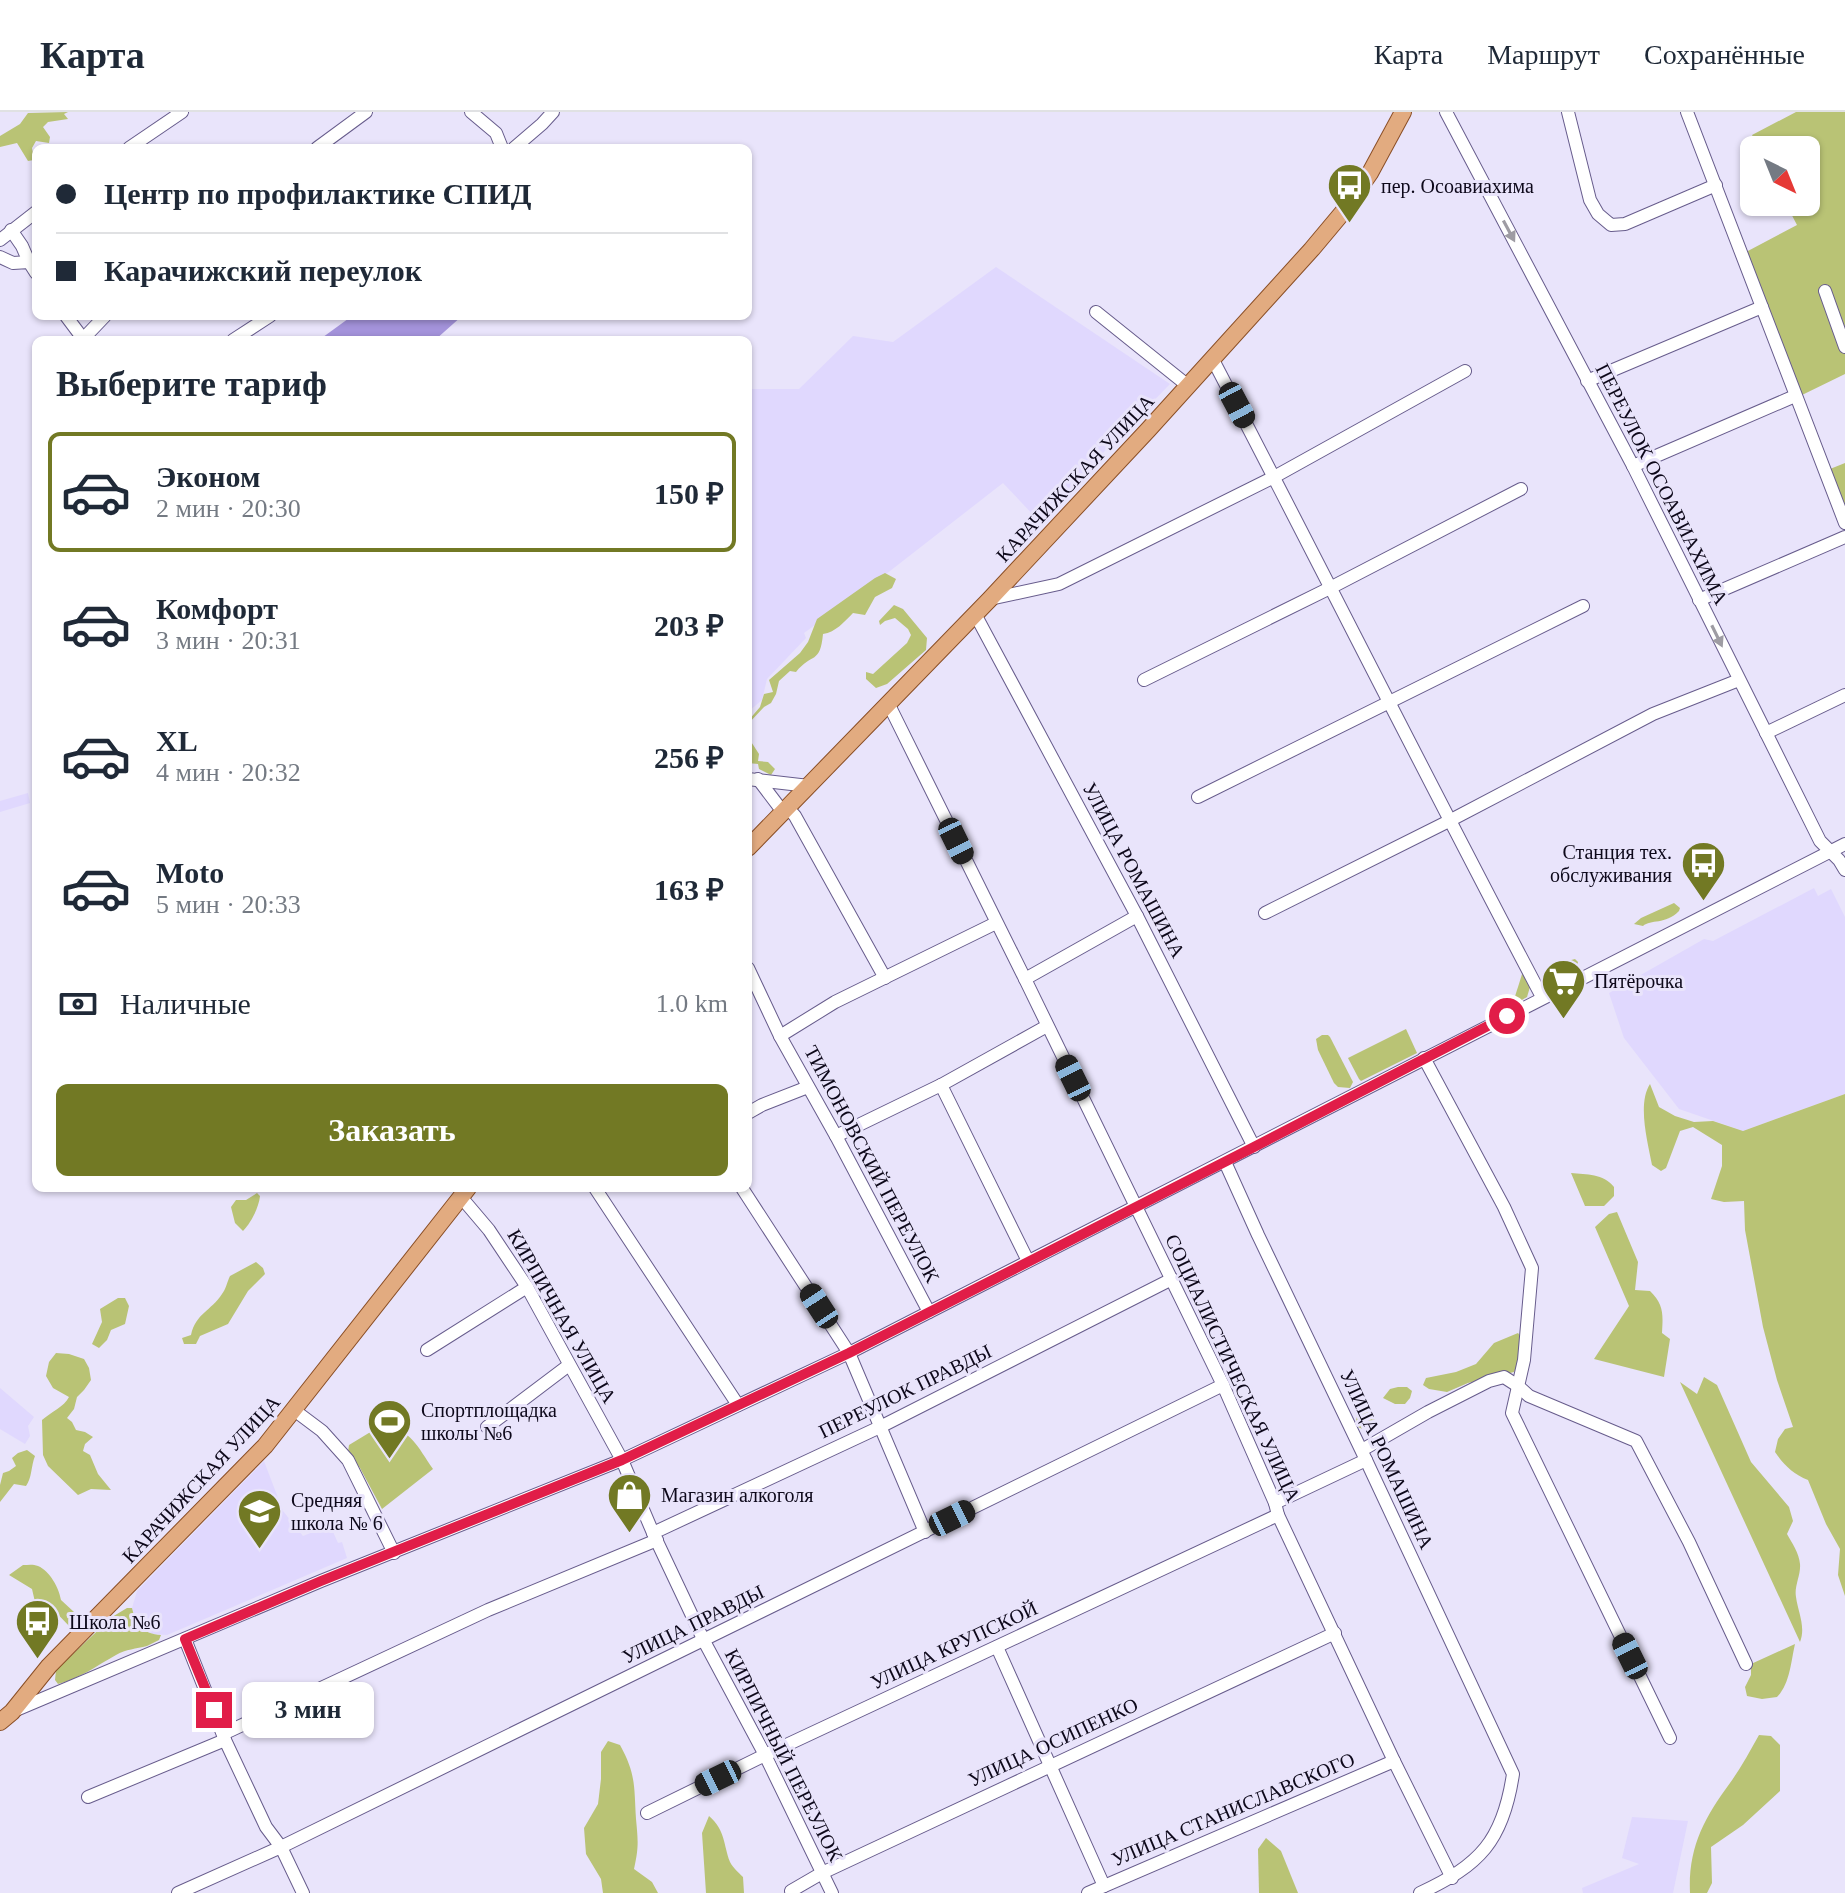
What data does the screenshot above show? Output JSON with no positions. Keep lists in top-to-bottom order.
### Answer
{
  "streets": {
    "main road": ["КАРАЧИЖСКАЯ УЛИЦА"],
    "street": [
      "ПЕРЕУЛОК ОСОАВИАХИМА",
      "УЛИЦА РОМАШИНА",
      "ТИМОНОВСКИЙ ПЕРЕУЛОК",
      "КИРПИЧНАЯ УЛИЦА",
      "СОЦИАЛИСТИЧЕСКАЯ УЛИЦА",
      "ПЕРЕУЛОК ПРАВДЫ",
      "УЛИЦА ПРАВДЫ",
      "УЛИЦА КРУПСКОЙ",
      "УЛИЦА ОСИПЕНКО",
      "КИРПИЧНЫЙ ПЕРЕУЛОК",
      "УЛИЦА СТАНИСЛАВСКОГО"
    ]
  },
  "crossings": [
    ["КАРАЧИЖСКАЯ УЛИЦА", "УЛИЦА РОМАШИНА"],
    ["КАРАЧИЖСКАЯ УЛИЦА", "КИРПИЧНАЯ УЛИЦА"],
    ["КАРАЧИЖСКАЯ УЛИЦА", "СОЦИАЛИСТИЧЕСКАЯ УЛИЦА"],
    ["УЛИЦА РОМАШИНА", "СОЦИАЛИСТИЧЕСКАЯ УЛИЦА"],
    ["УЛИЦА РОМАШИНА", "УЛИЦА КРУПСКОЙ"],
    ["ТИМОНОВСКИЙ ПЕРЕУЛОК", "СОЦИАЛИСТИЧЕСКАЯ УЛИЦА"],
    ["КИРПИЧНАЯ УЛИЦА", "КИРПИЧНЫЙ ПЕРЕУЛОК"],
    ["СОЦИАЛИСТИЧЕСКАЯ УЛИЦА", "ПЕРЕУЛОК ПРАВДЫ"],
    ["СОЦИАЛИСТИЧЕСКАЯ УЛИЦА", "УЛИЦА ПРАВДЫ"],
    ["СОЦИАЛИСТИЧЕСКАЯ УЛИЦА", "УЛИЦА КРУПСКОЙ"],
    ["СОЦИАЛИСТИЧЕСКАЯ УЛИЦА", "УЛИЦА ОСИПЕНКО"],
    ["СОЦИАЛИСТИЧЕСКАЯ УЛИЦА", "УЛИЦА СТАНИСЛАВСКОГО"],
    ["ПЕРЕУЛОК ПРАВДЫ", "КИРПИЧНЫЙ ПЕРЕУЛОК"],
    ["УЛИЦА ПРАВДЫ", "КИРПИЧНЫЙ ПЕРЕУЛОК"],
    ["УЛИЦА КРУПСКОЙ", "КИРПИЧНЫЙ ПЕРЕУЛОК"],
    ["УЛИЦА ОСИПЕНКО", "КИРПИЧНЫЙ ПЕРЕУЛОК"]
  ],
  "one_way": ["ПЕРЕУЛОК ОСОАВИАХИМА"],
  "places": {
    "bus stop": ["пер. Осоавиахима", "Станция тех. обслуживания", "Школа №6"],
    "supermarket": ["Пятёрочка"],
    "sports": ["Спортплощадка школы №6"],
    "shop": ["Магазин алкоголя"],
    "school or university": ["Средняя школа № 6"]
  },
  "north": "bottom right",
  "page": {
    "header": "Карта",
    "nav": ["Карта", "Маршрут", "Сохранённые"],
    "banner": ["Центр по профилактике СПИД", "Карачижский переулок"],
    "heading": "Выберите тариф",
    "list": [
      {
        "name": "Эконом",
        "note": "2 мин · 20:30",
        "value": "150 ₽"
      },
      {
        "name": "Комфорт",
        "note": "3 мин · 20:31",
        "value": "203 ₽"
      },
      {
        "name": "XL",
        "note": "4 мин · 20:32",
        "value": "256 ₽"
      },
      {
        "name": "Moto",
        "note": "5 мин · 20:33",
        "value": "163 ₽"
      }
    ],
    "pay": ["Наличные", "1.0 km"],
    "buttons": "Заказать",
    "bubble": "3 мин"
  }
}
